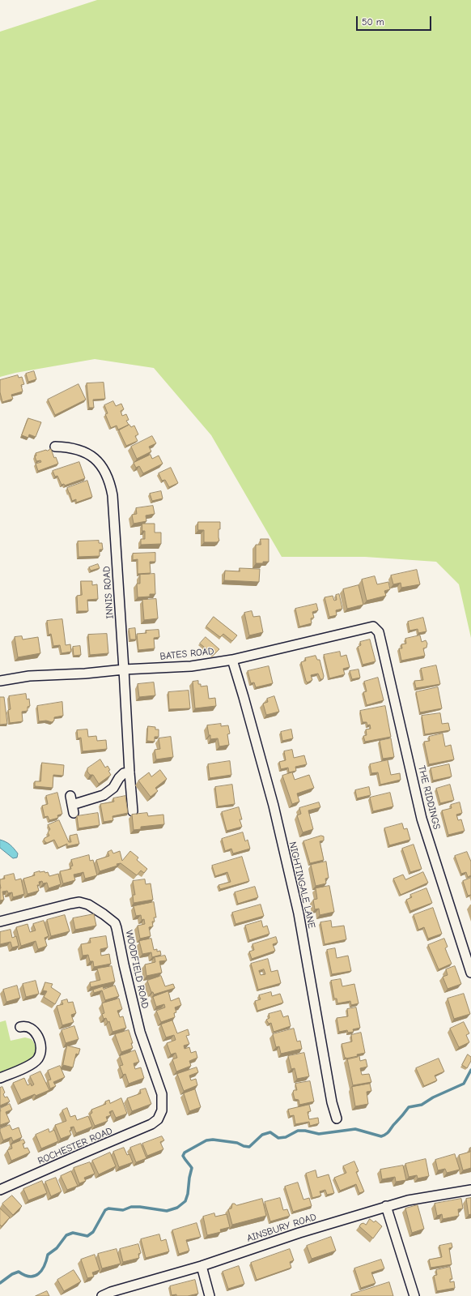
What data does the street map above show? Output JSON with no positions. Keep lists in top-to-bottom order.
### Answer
{
  "streets": {
    "street": [
      "INNIS ROAD",
      "BATES ROAD",
      "THE RIDDINGS",
      "NIGHTINGALE LANE",
      "WOODFIELD ROAD",
      "ROCHESTER ROAD",
      "AINSBURY ROAD"
    ]
  },
  "crossings": [
    ["INNIS ROAD", "BATES ROAD"],
    ["BATES ROAD", "THE RIDDINGS"],
    ["BATES ROAD", "NIGHTINGALE LANE"],
    ["WOODFIELD ROAD", "ROCHESTER ROAD"]
  ],
  "scale_bar": "50 m"
}
